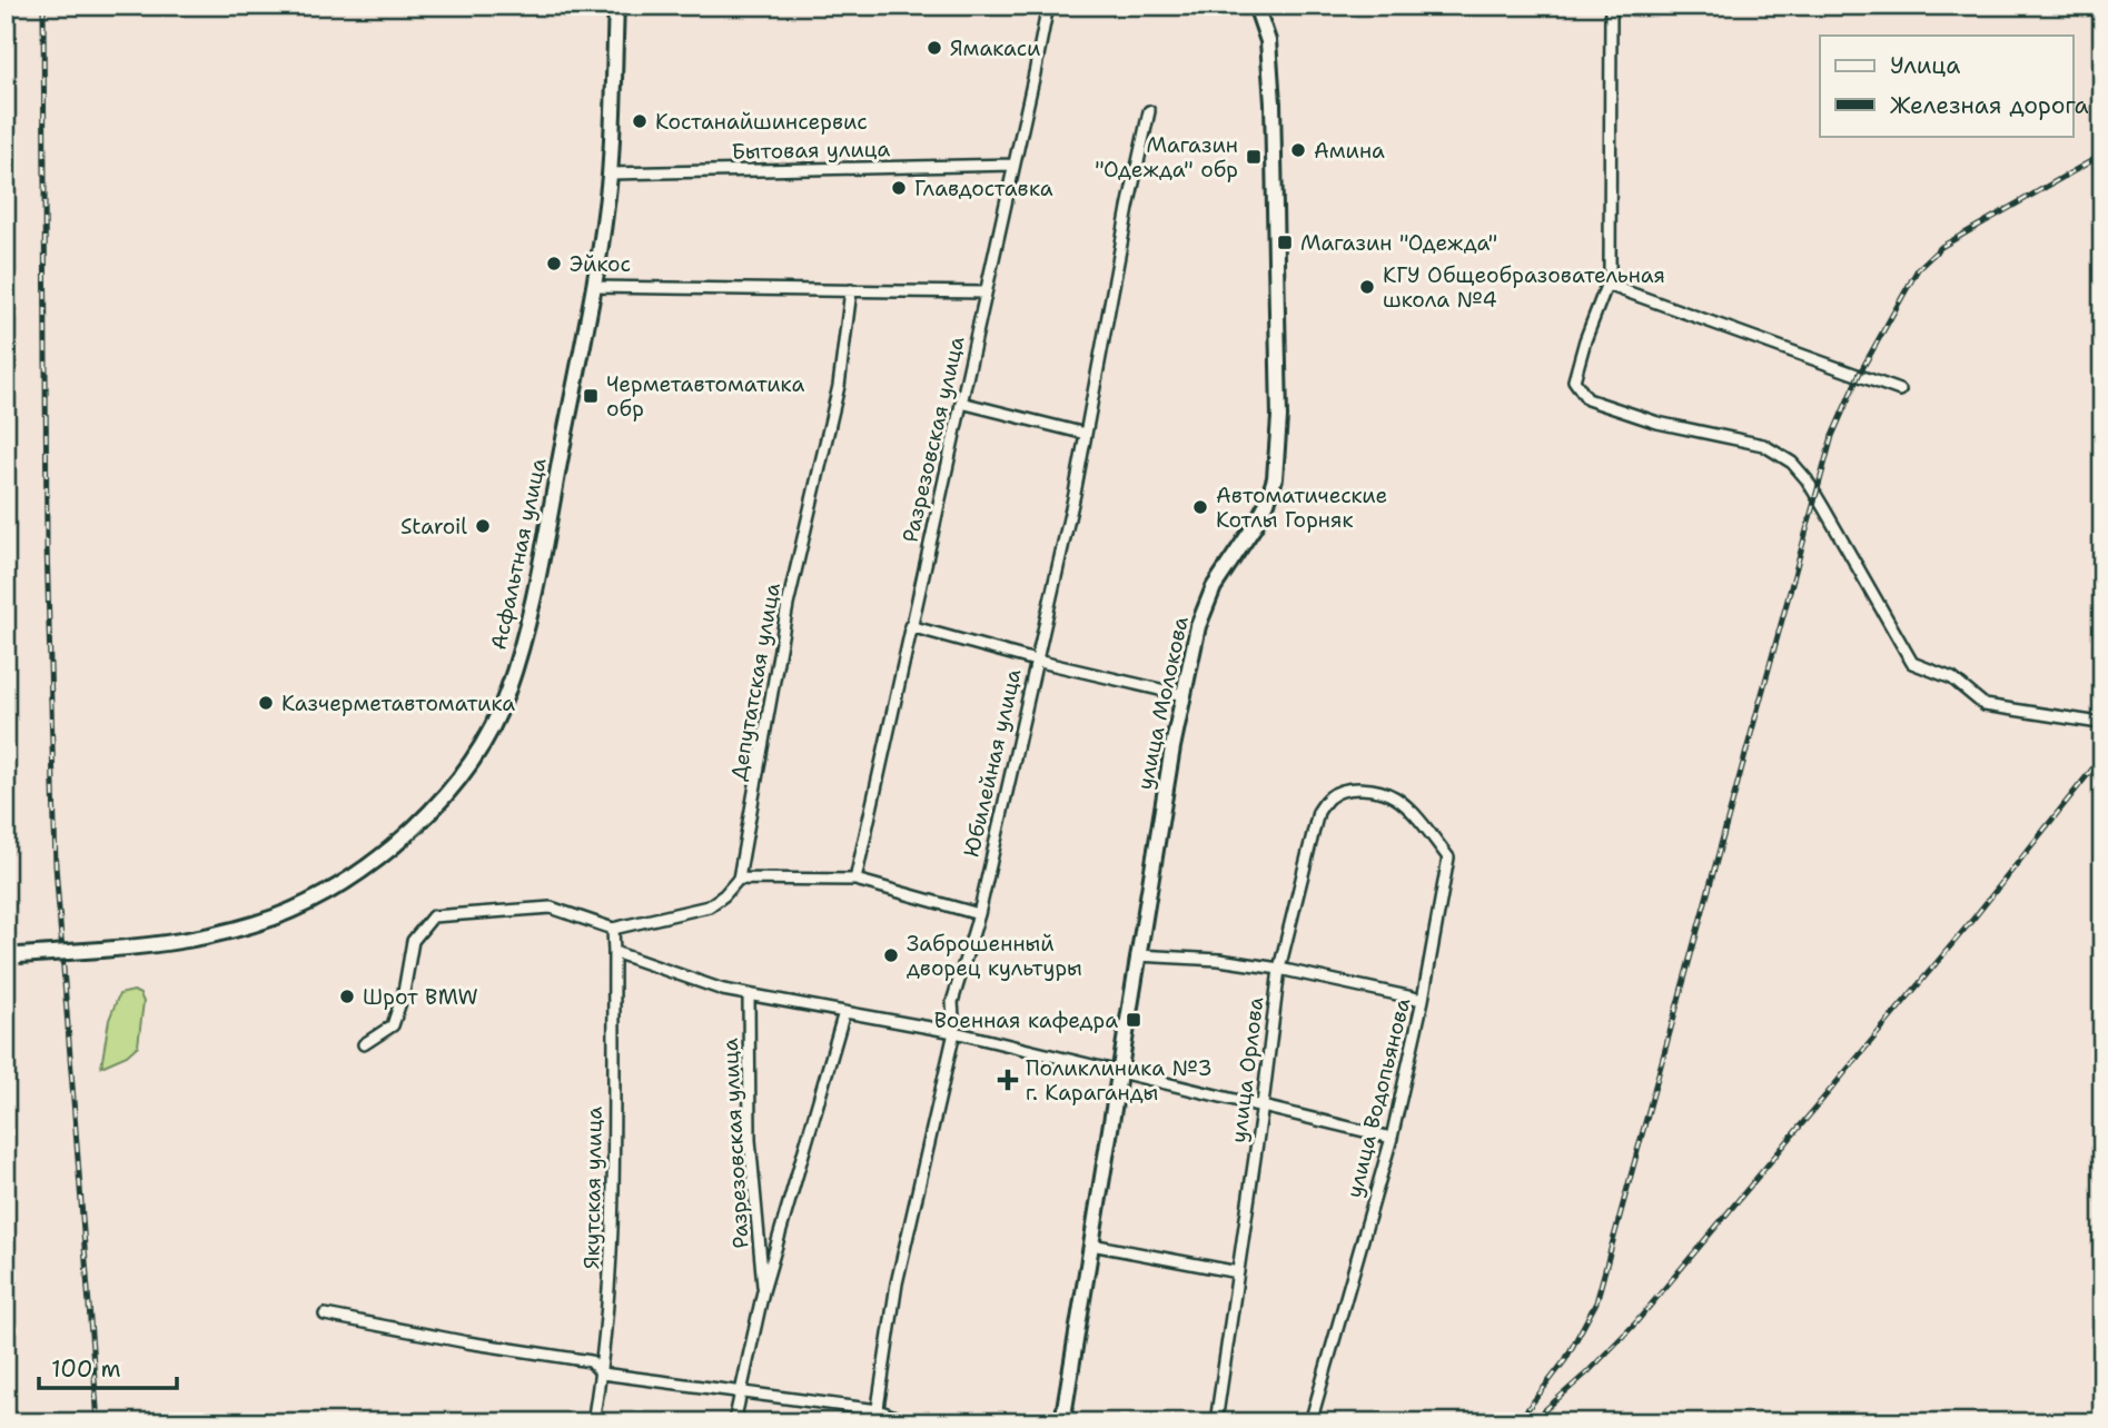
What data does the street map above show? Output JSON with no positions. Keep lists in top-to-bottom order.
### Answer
{
  "streets": {
    "street": [
      "Бытовая улица",
      "Разрезовская улица",
      "Асфальтная улица",
      "Депутатская улица",
      "улица Молокова",
      "Юбилейная улица",
      "улица Орлова",
      "улица Водопьянова",
      "Якутская улица"
    ]
  },
  "crossings": [
    ["Бытовая улица", "Разрезовская улица"],
    ["Бытовая улица", "Асфальтная улица"],
    ["улица Орлова", "улица Водопьянова"]
  ],
  "places": {
    "other": [
      "Ямакаси",
      "Костанайшинсервис",
      "Амина",
      "Главдоставка",
      "Эйкос",
      "КГУ Общеобразовательная школа №4",
      "Автоматические Котлы Горняк",
      "Staroil",
      "Казчерметавтоматика",
      "Заброшенный дворец культуры",
      "Шрот BMW"
    ],
    "transit": [
      "Магазин \"Одежда\" обр",
      "Магазин \"Одежда\"",
      "Черметавтоматика обр",
      "Военная кафедра"
    ],
    "health": ["Поликлиника №3 г. Караганды"]
  },
  "legend": ["Улица", "Железная дорога"],
  "scale_bar": "100 m"
}
